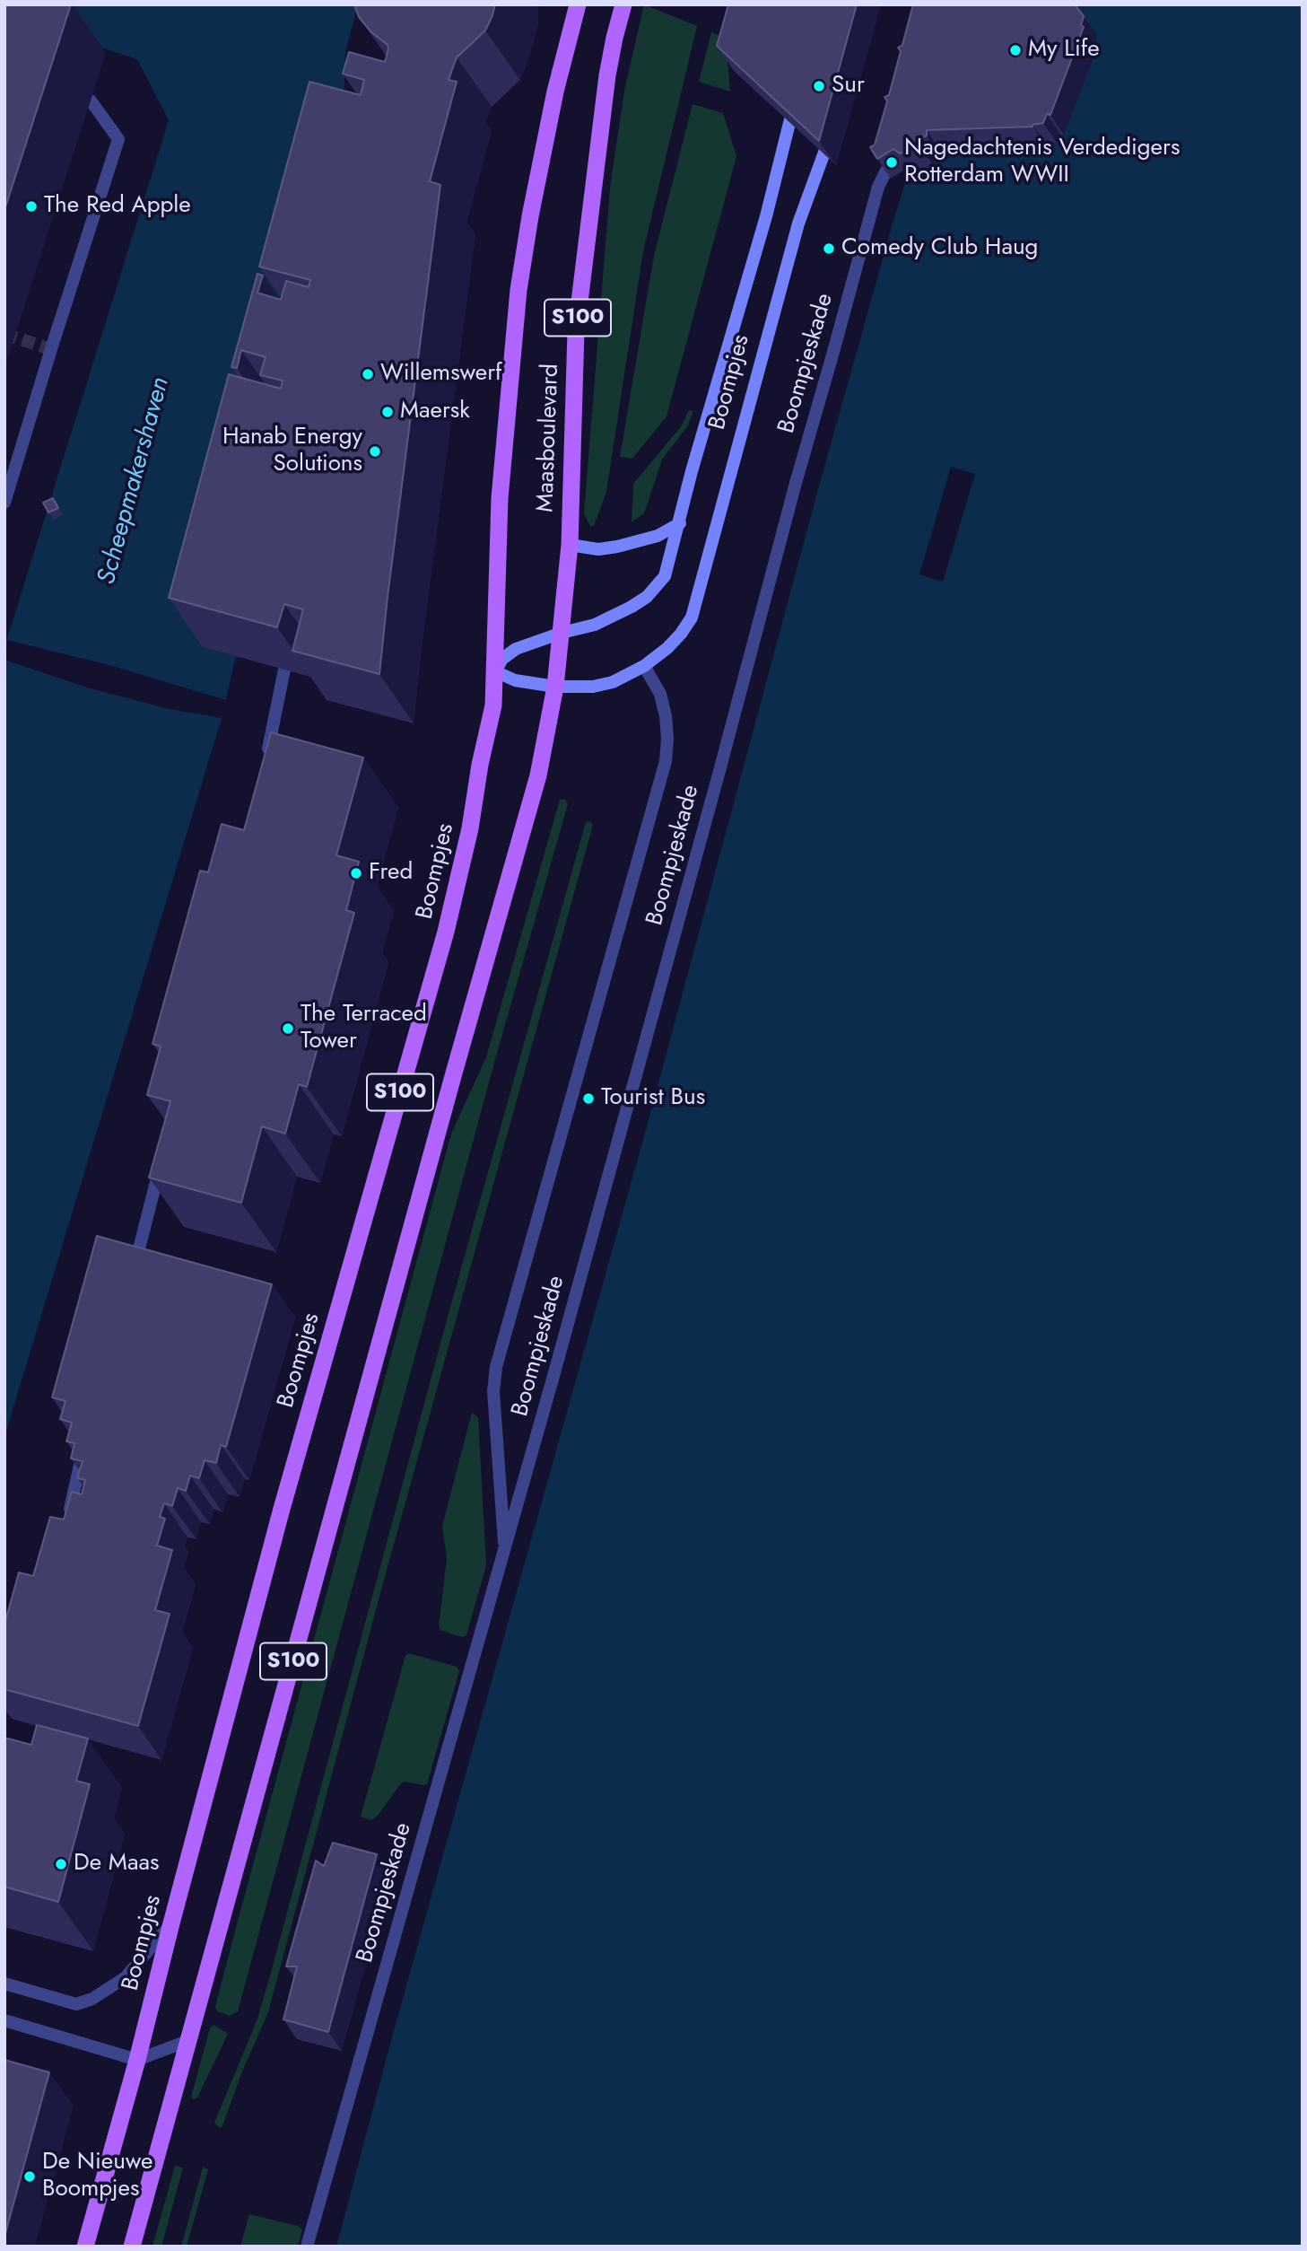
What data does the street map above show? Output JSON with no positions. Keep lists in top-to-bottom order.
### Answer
{
  "streets": {
    "main road": ["S100", "Boompjes", "Maasboulevard"],
    "street": ["Boompjeskade"]
  },
  "crossings": [
    ["S100", "Boompjes"],
    ["S100", "Maasboulevard"],
    ["Boompjeskade", "Boompjes"],
    ["Boompjes", "Maasboulevard"]
  ],
  "water": ["Scheepmakershaven"],
  "places": [
    "My Life",
    "Sur",
    "Nagedachtenis Verdedigers Rotterdam WWII",
    "The Red Apple",
    "Comedy Club Haug",
    "Willemswerf",
    "Maersk",
    "Hanab Energy Solutions",
    "Fred",
    "The Terraced Tower",
    "Tourist Bus",
    "De Maas",
    "De Nieuwe Boompjes"
  ]
}
